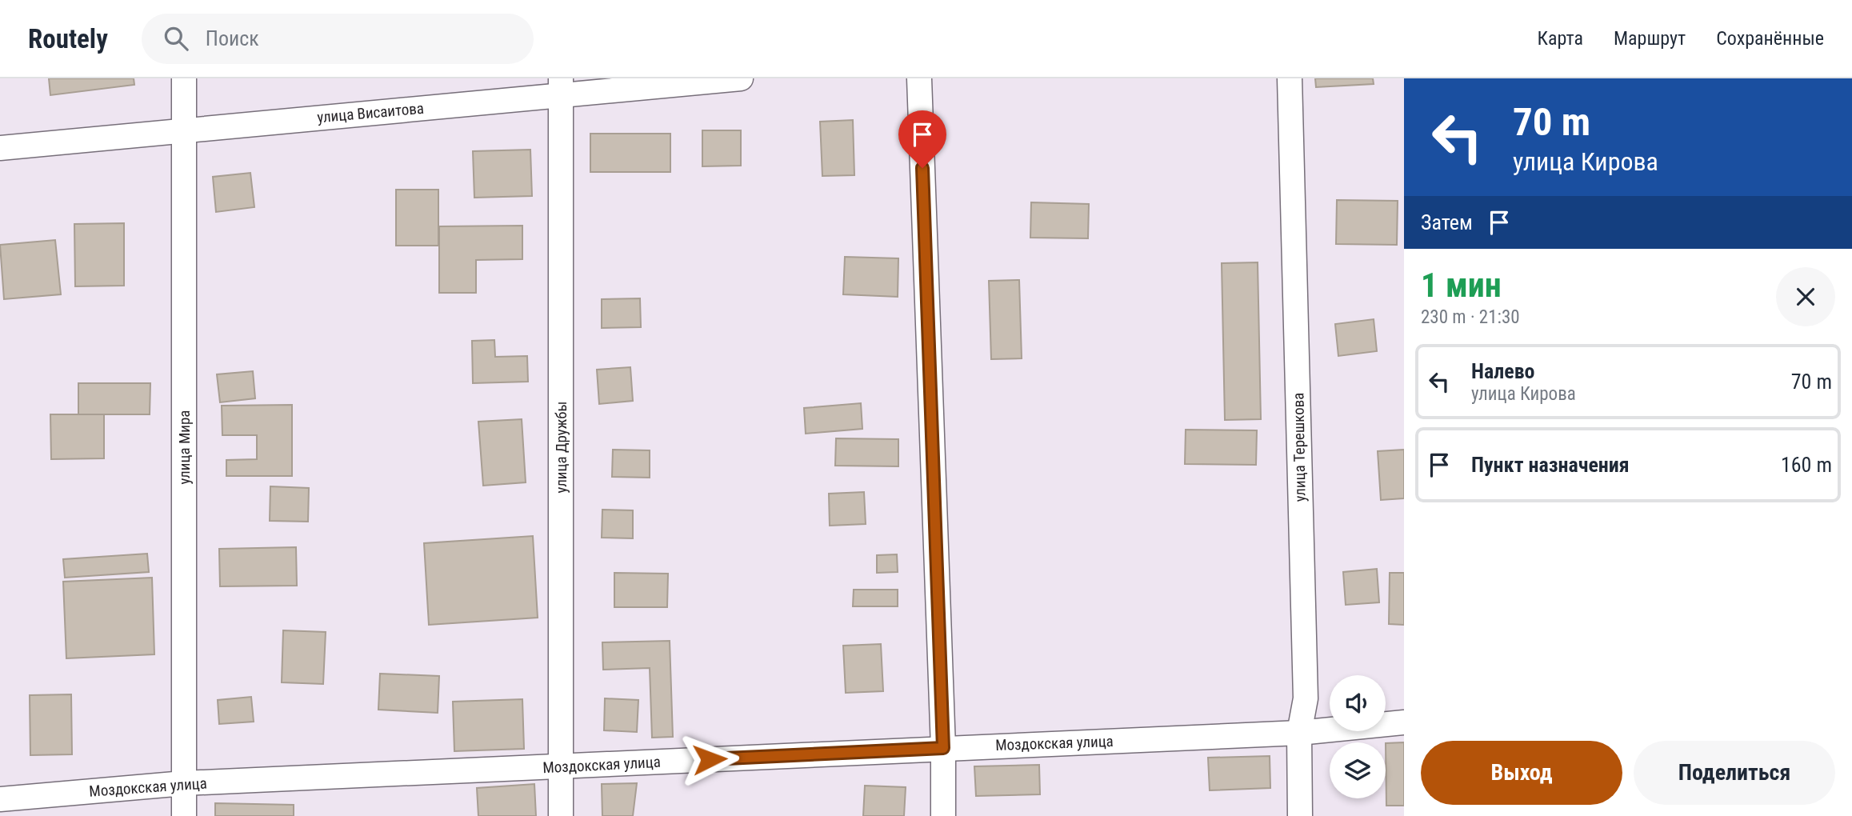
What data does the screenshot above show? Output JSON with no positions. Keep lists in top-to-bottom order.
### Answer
{
  "streets": {
    "street": [
      "улица Висаитова",
      "улица Мира",
      "улица Дружбы",
      "улица Терешкова",
      "Моздокская улица"
    ]
  },
  "crossings": [
    ["улица Висаитова", "улица Мира"],
    ["улица Висаитова", "улица Дружбы"],
    ["улица Мира", "Моздокская улица"],
    ["улица Дружбы", "Моздокская улица"],
    ["улица Терешкова", "Моздокская улица"]
  ],
  "page": {
    "header": "Routely",
    "search": "Поиск",
    "nav": ["Карта", "Маршрут", "Сохранённые"],
    "turn": ["70 m", "улица Кирова"],
    "then": "Затем",
    "heading": ["1 мин", "230 m · 21:30"],
    "list": [
      {
        "name": "Налево",
        "note": "улица Кирова",
        "value": "70 m"
      },
      {
        "name": "Пункт назначения",
        "value": "160 m"
      }
    ],
    "buttons": ["Выход", "Поделиться"]
  }
}
